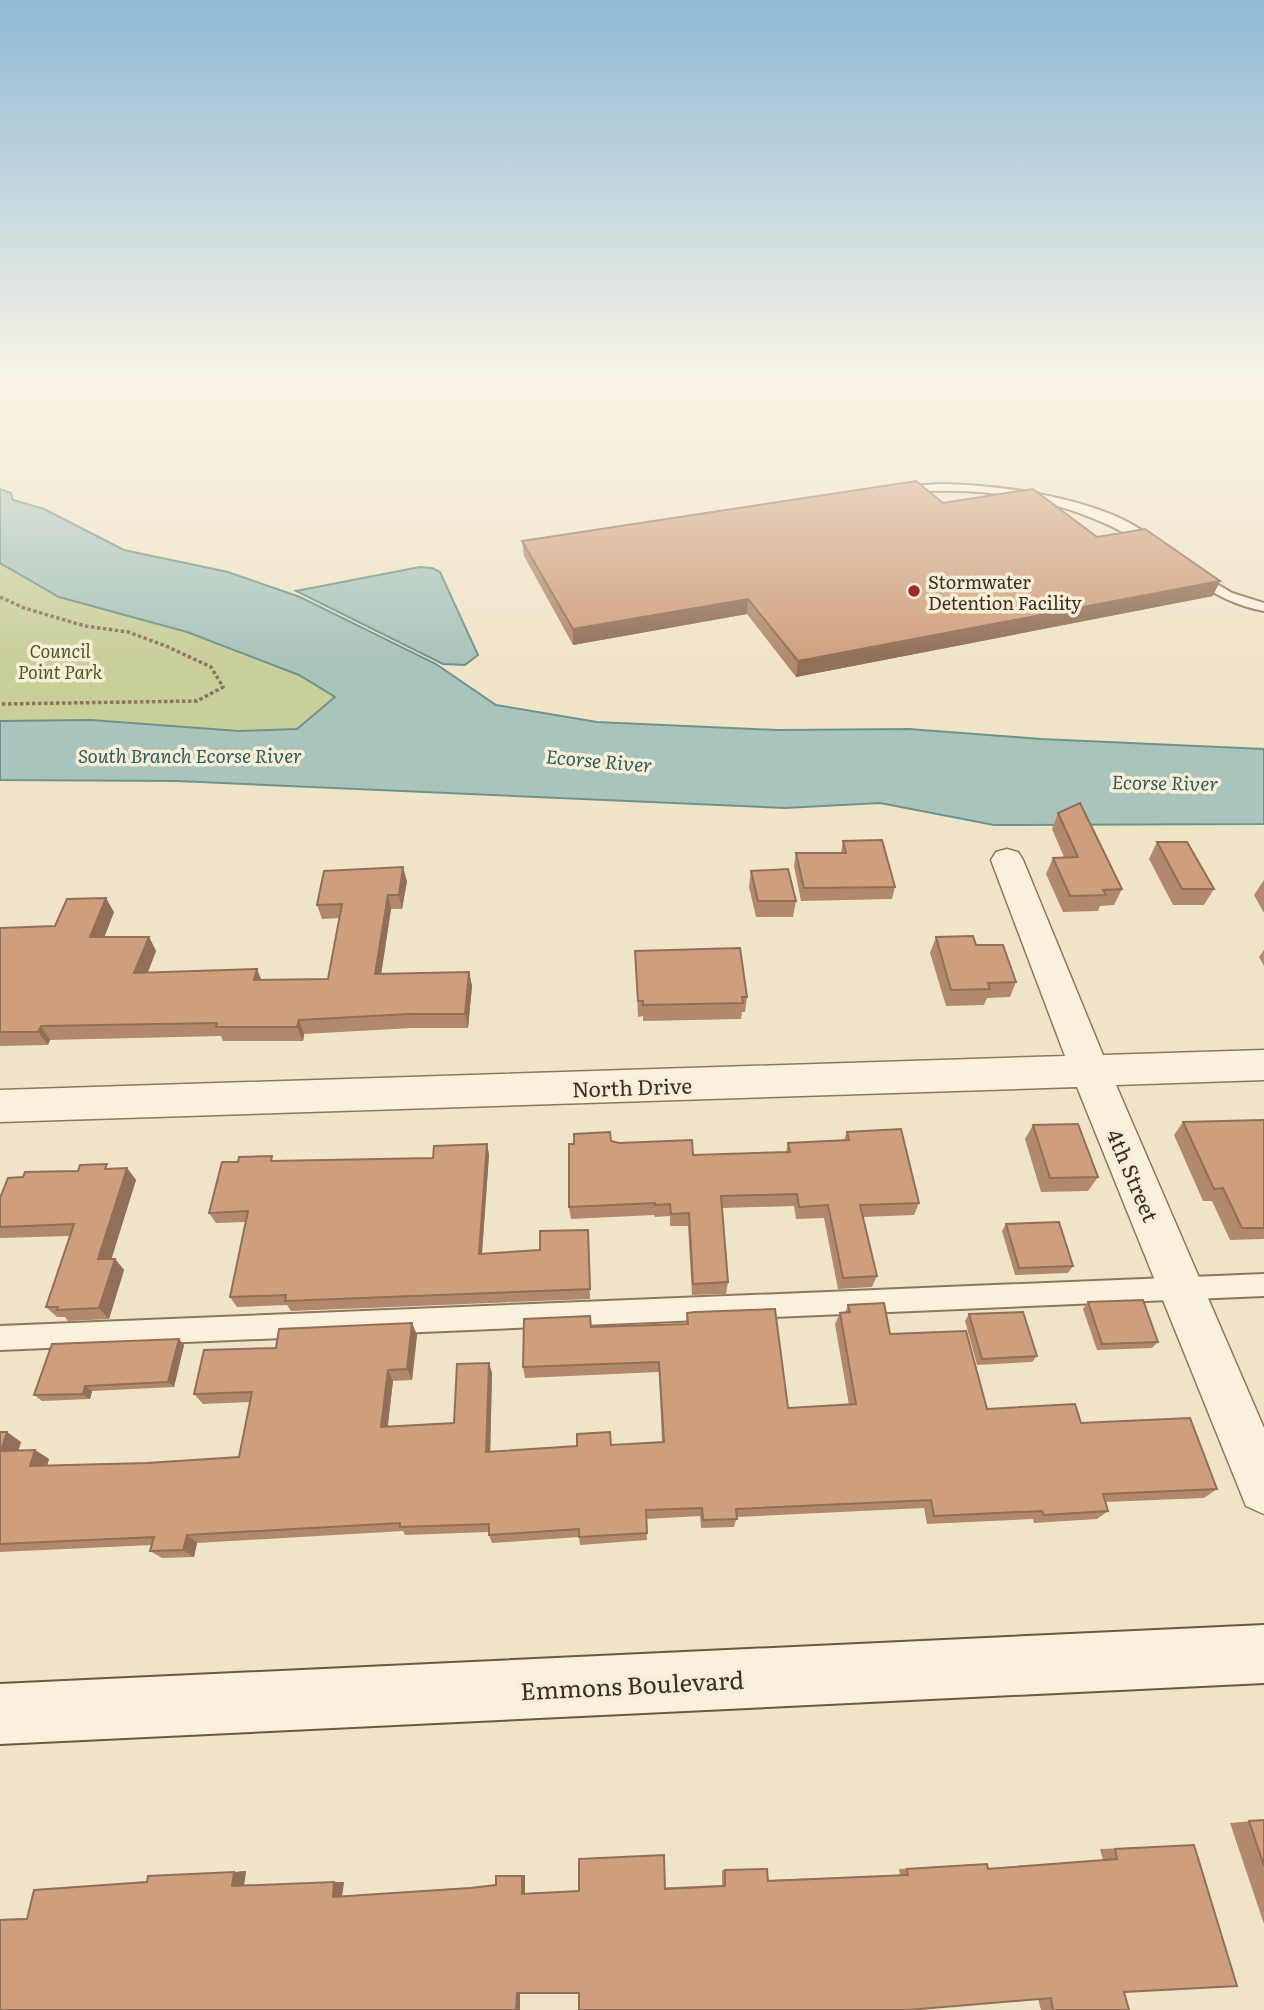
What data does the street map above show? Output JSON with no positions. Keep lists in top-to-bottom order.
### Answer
{
  "streets": {
    "street": ["North Drive", "4th Street", "Emmons Boulevard"]
  },
  "crossings": [
    ["North Drive", "4th Street"]
  ],
  "water": ["South Branch Ecorse River", "Ecorse River"],
  "parks": ["Council Point Park"],
  "places": ["Stormwater Detention Facility"]
}
